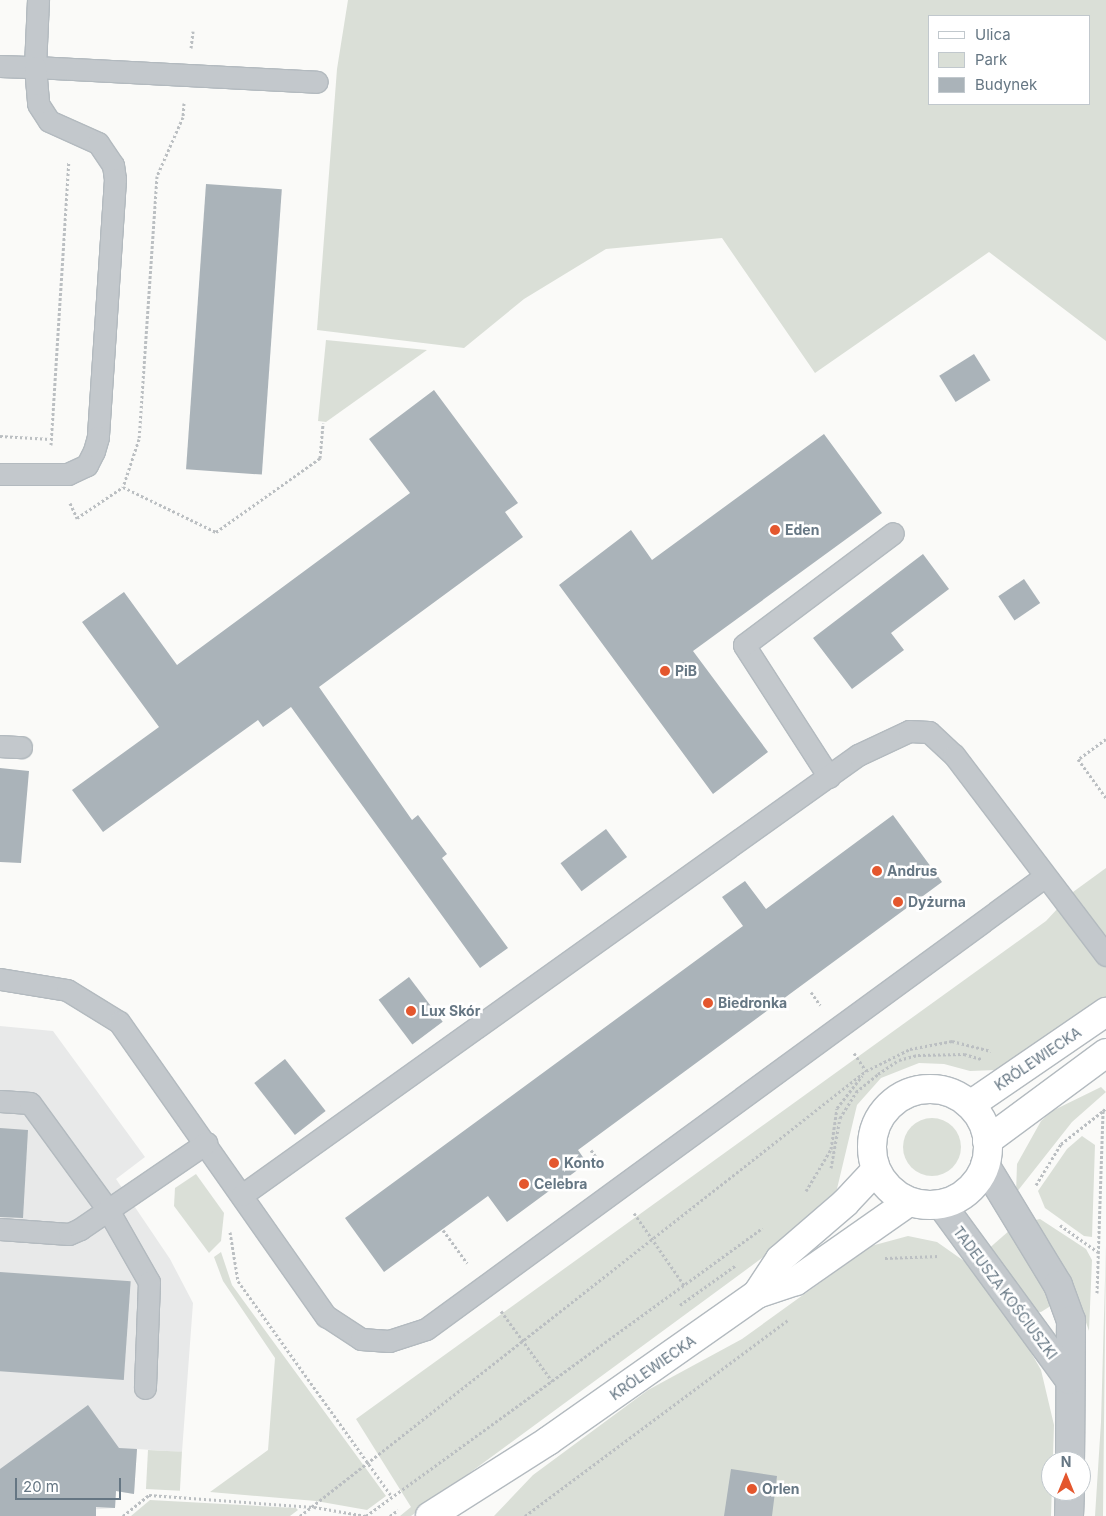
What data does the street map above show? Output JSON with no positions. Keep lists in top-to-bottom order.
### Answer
{
  "streets": {
    "main road": ["KRÓLEWIECKA"],
    "street": ["TADEUSZA KOŚCIUSZKI"]
  },
  "crossings": [
    ["KRÓLEWIECKA", "TADEUSZA KOŚCIUSZKI"]
  ],
  "places": [
    "Eden",
    "PiB",
    "Andrus",
    "Dyżurna",
    "Biedronka",
    "Lux Skór",
    "Konto",
    "Celebra",
    "Orlen"
  ],
  "legend": ["Ulica", "Park", "Budynek"],
  "scale_bar": "20 m",
  "north": "top"
}
